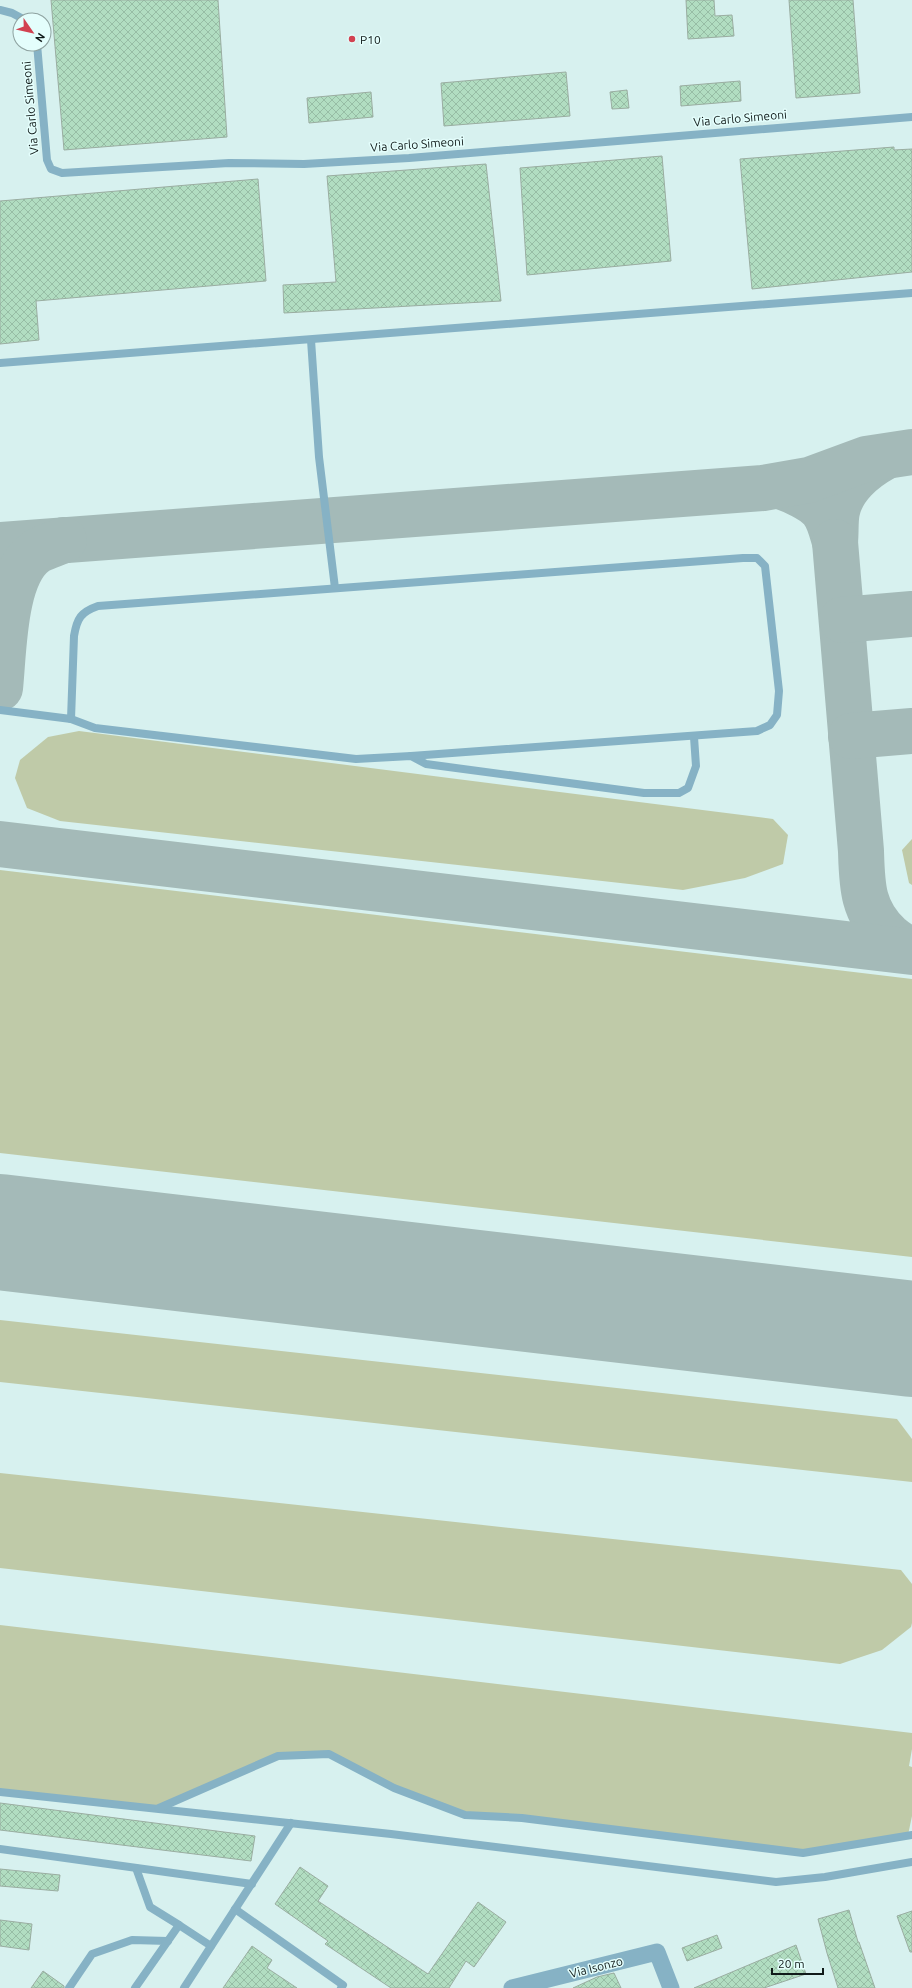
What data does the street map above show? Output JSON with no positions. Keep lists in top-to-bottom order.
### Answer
{
  "streets": {
    "street": ["Via Isonzo"],
    "lane": ["Via Carlo Simeoni"]
  },
  "places": ["P10"],
  "scale_bar": "20 m",
  "north": "bottom right"
}
